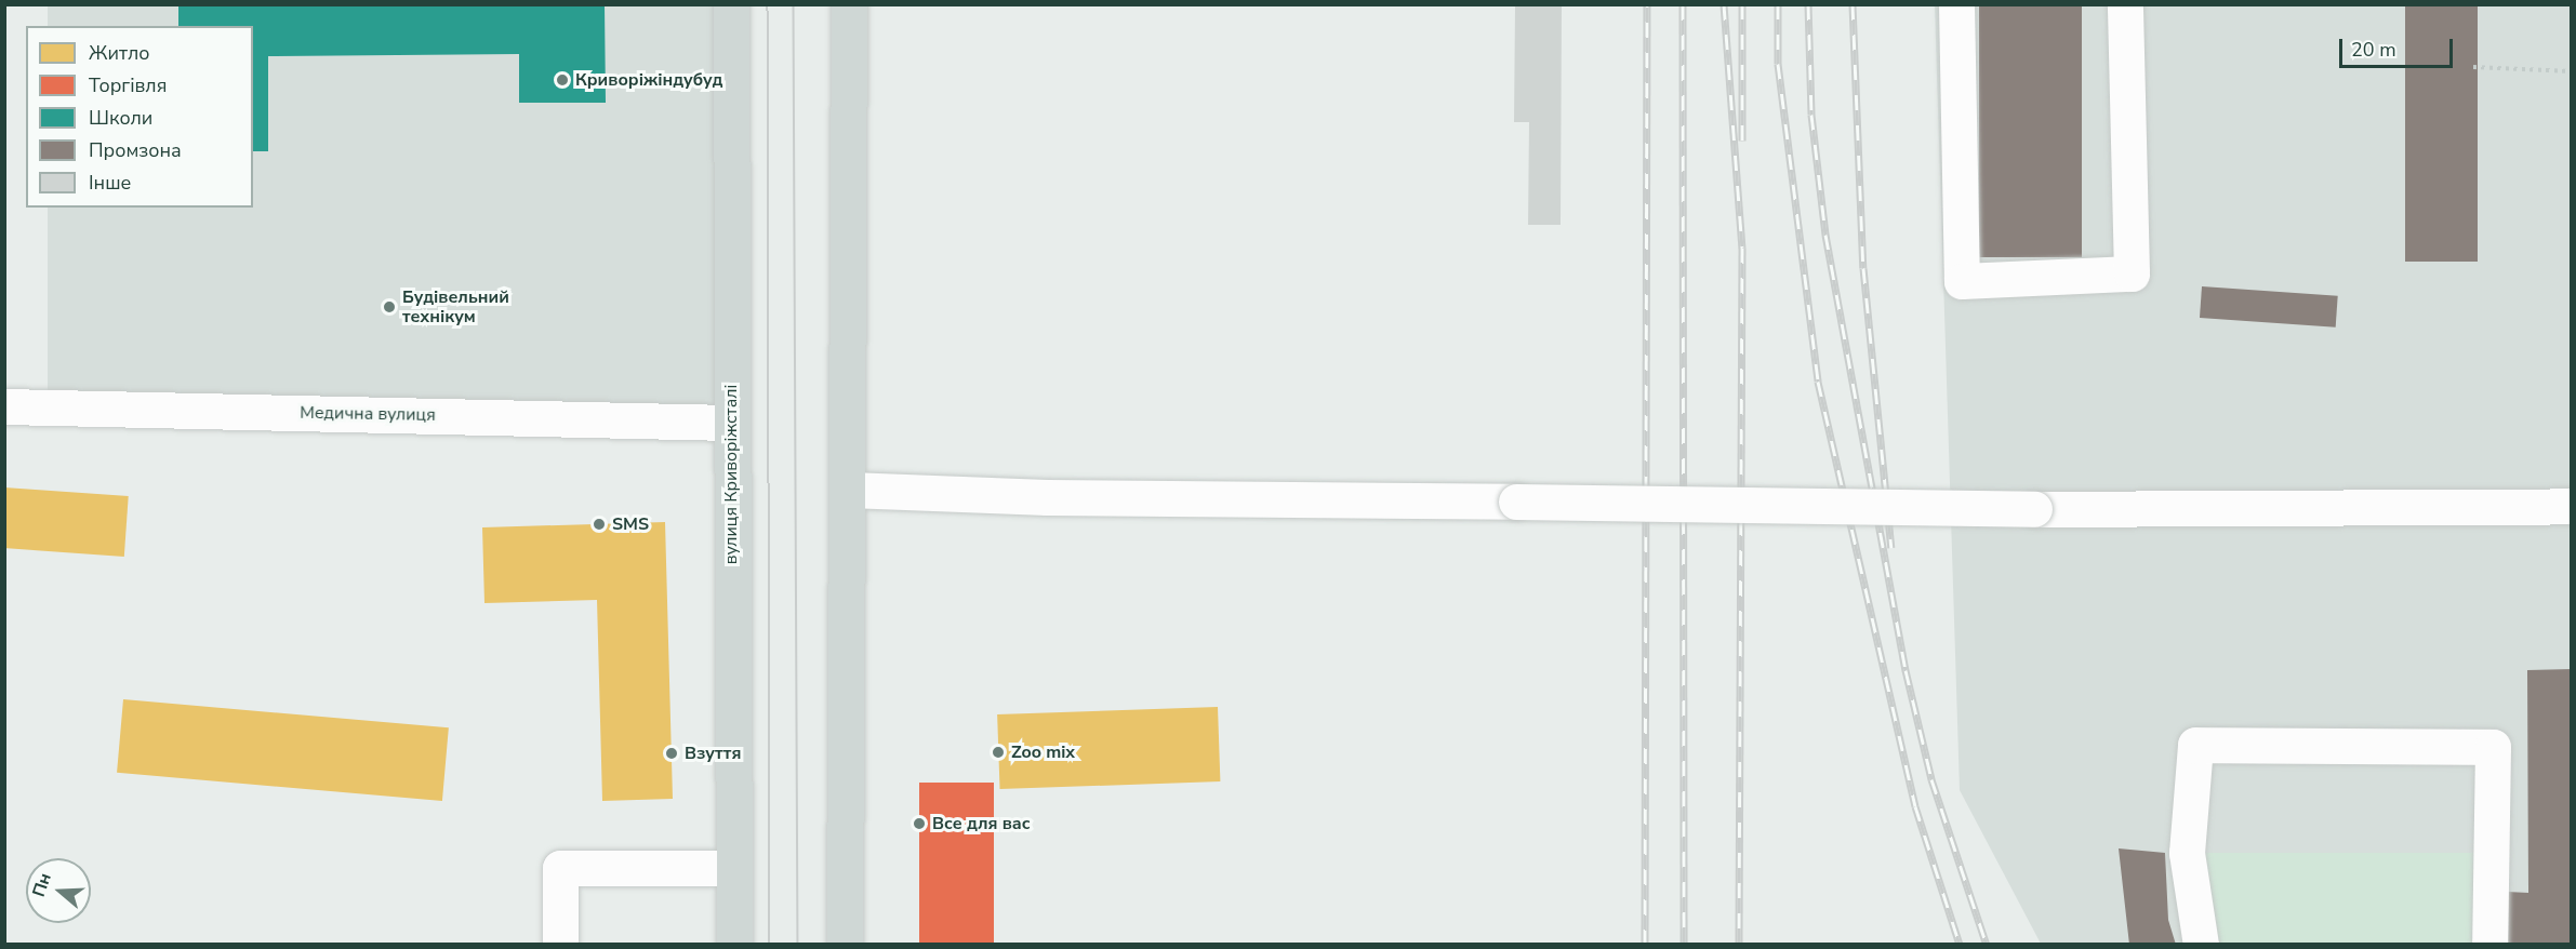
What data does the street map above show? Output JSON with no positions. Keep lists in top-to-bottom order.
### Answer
{
  "streets": {
    "main road": ["вулиця Криворіжсталі"],
    "street": ["Медична вулиця"]
  },
  "crossings": [
    ["Медична вулиця", "вулиця Криворіжсталі"]
  ],
  "places": [
    "Криворіжіндубуд",
    "Будівельний технікум",
    "SMS",
    "Zoo mix",
    "Взуття",
    "Все для вас"
  ],
  "legend": [
    "Житло",
    "Торгівля",
    "Школи",
    "Промзона",
    "Інше"
  ],
  "scale_bar": "20 m",
  "north": "left"
}
